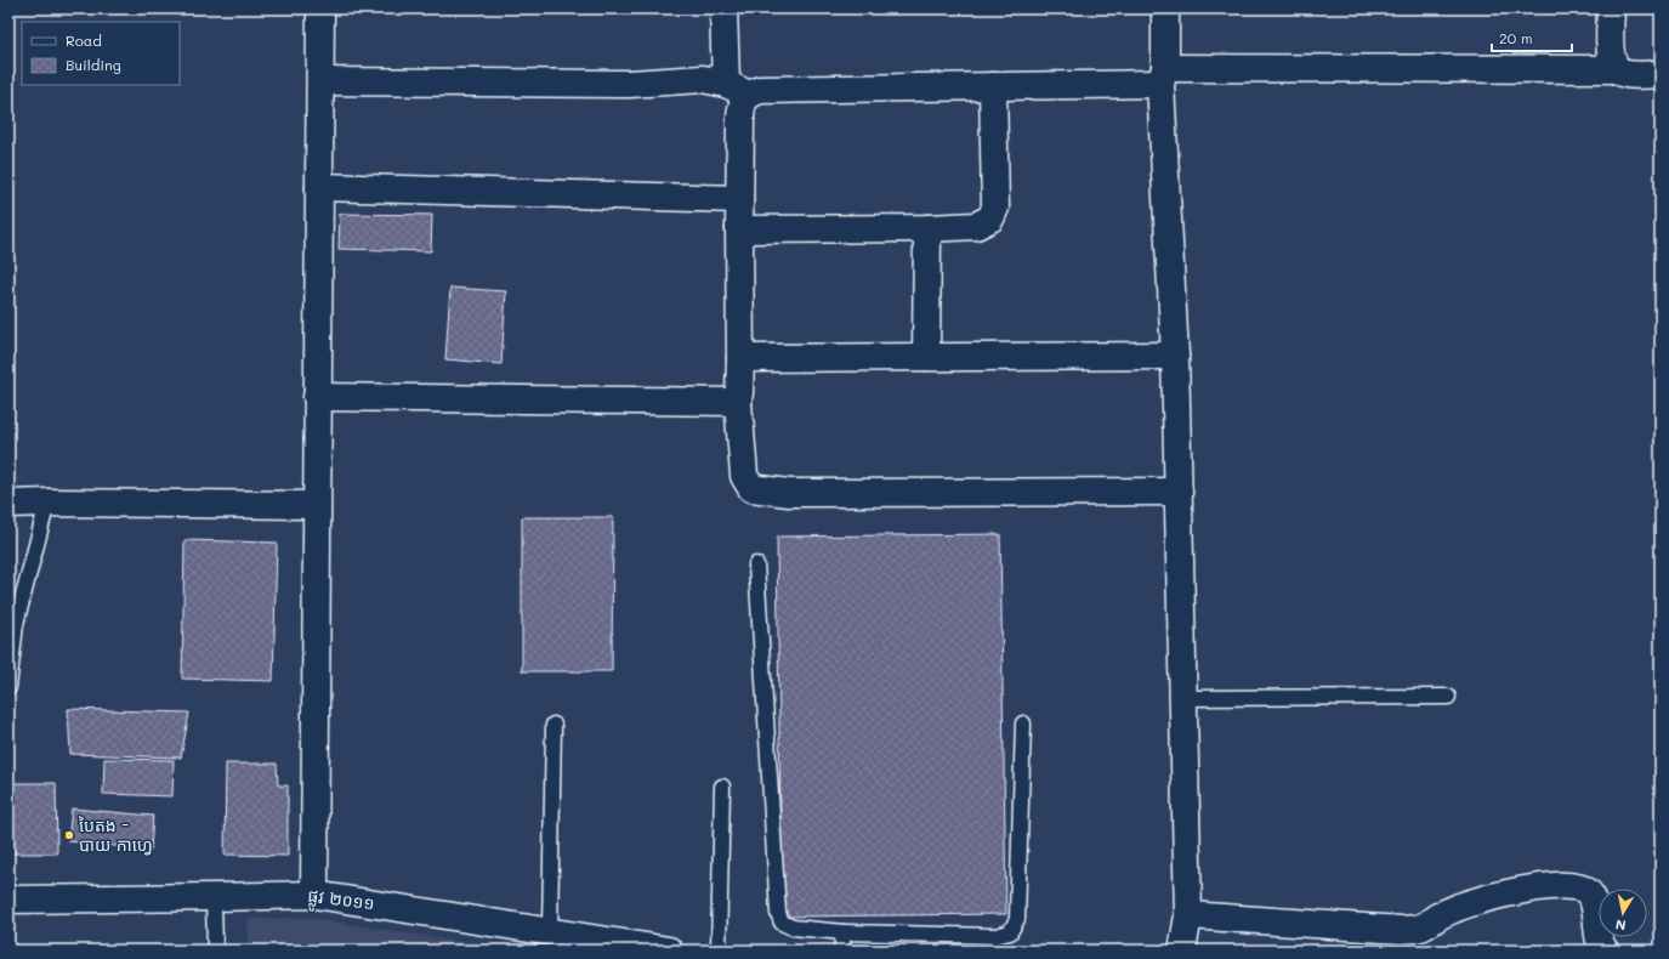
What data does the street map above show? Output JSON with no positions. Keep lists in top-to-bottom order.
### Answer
{
  "streets": {
    "street": ["ផ្លូវ ២០១១"]
  },
  "places": ["បៃតង - បាយ កាហ្វេ"],
  "legend": ["Road", "Building"],
  "scale_bar": "20 m",
  "north": "bottom"
}
